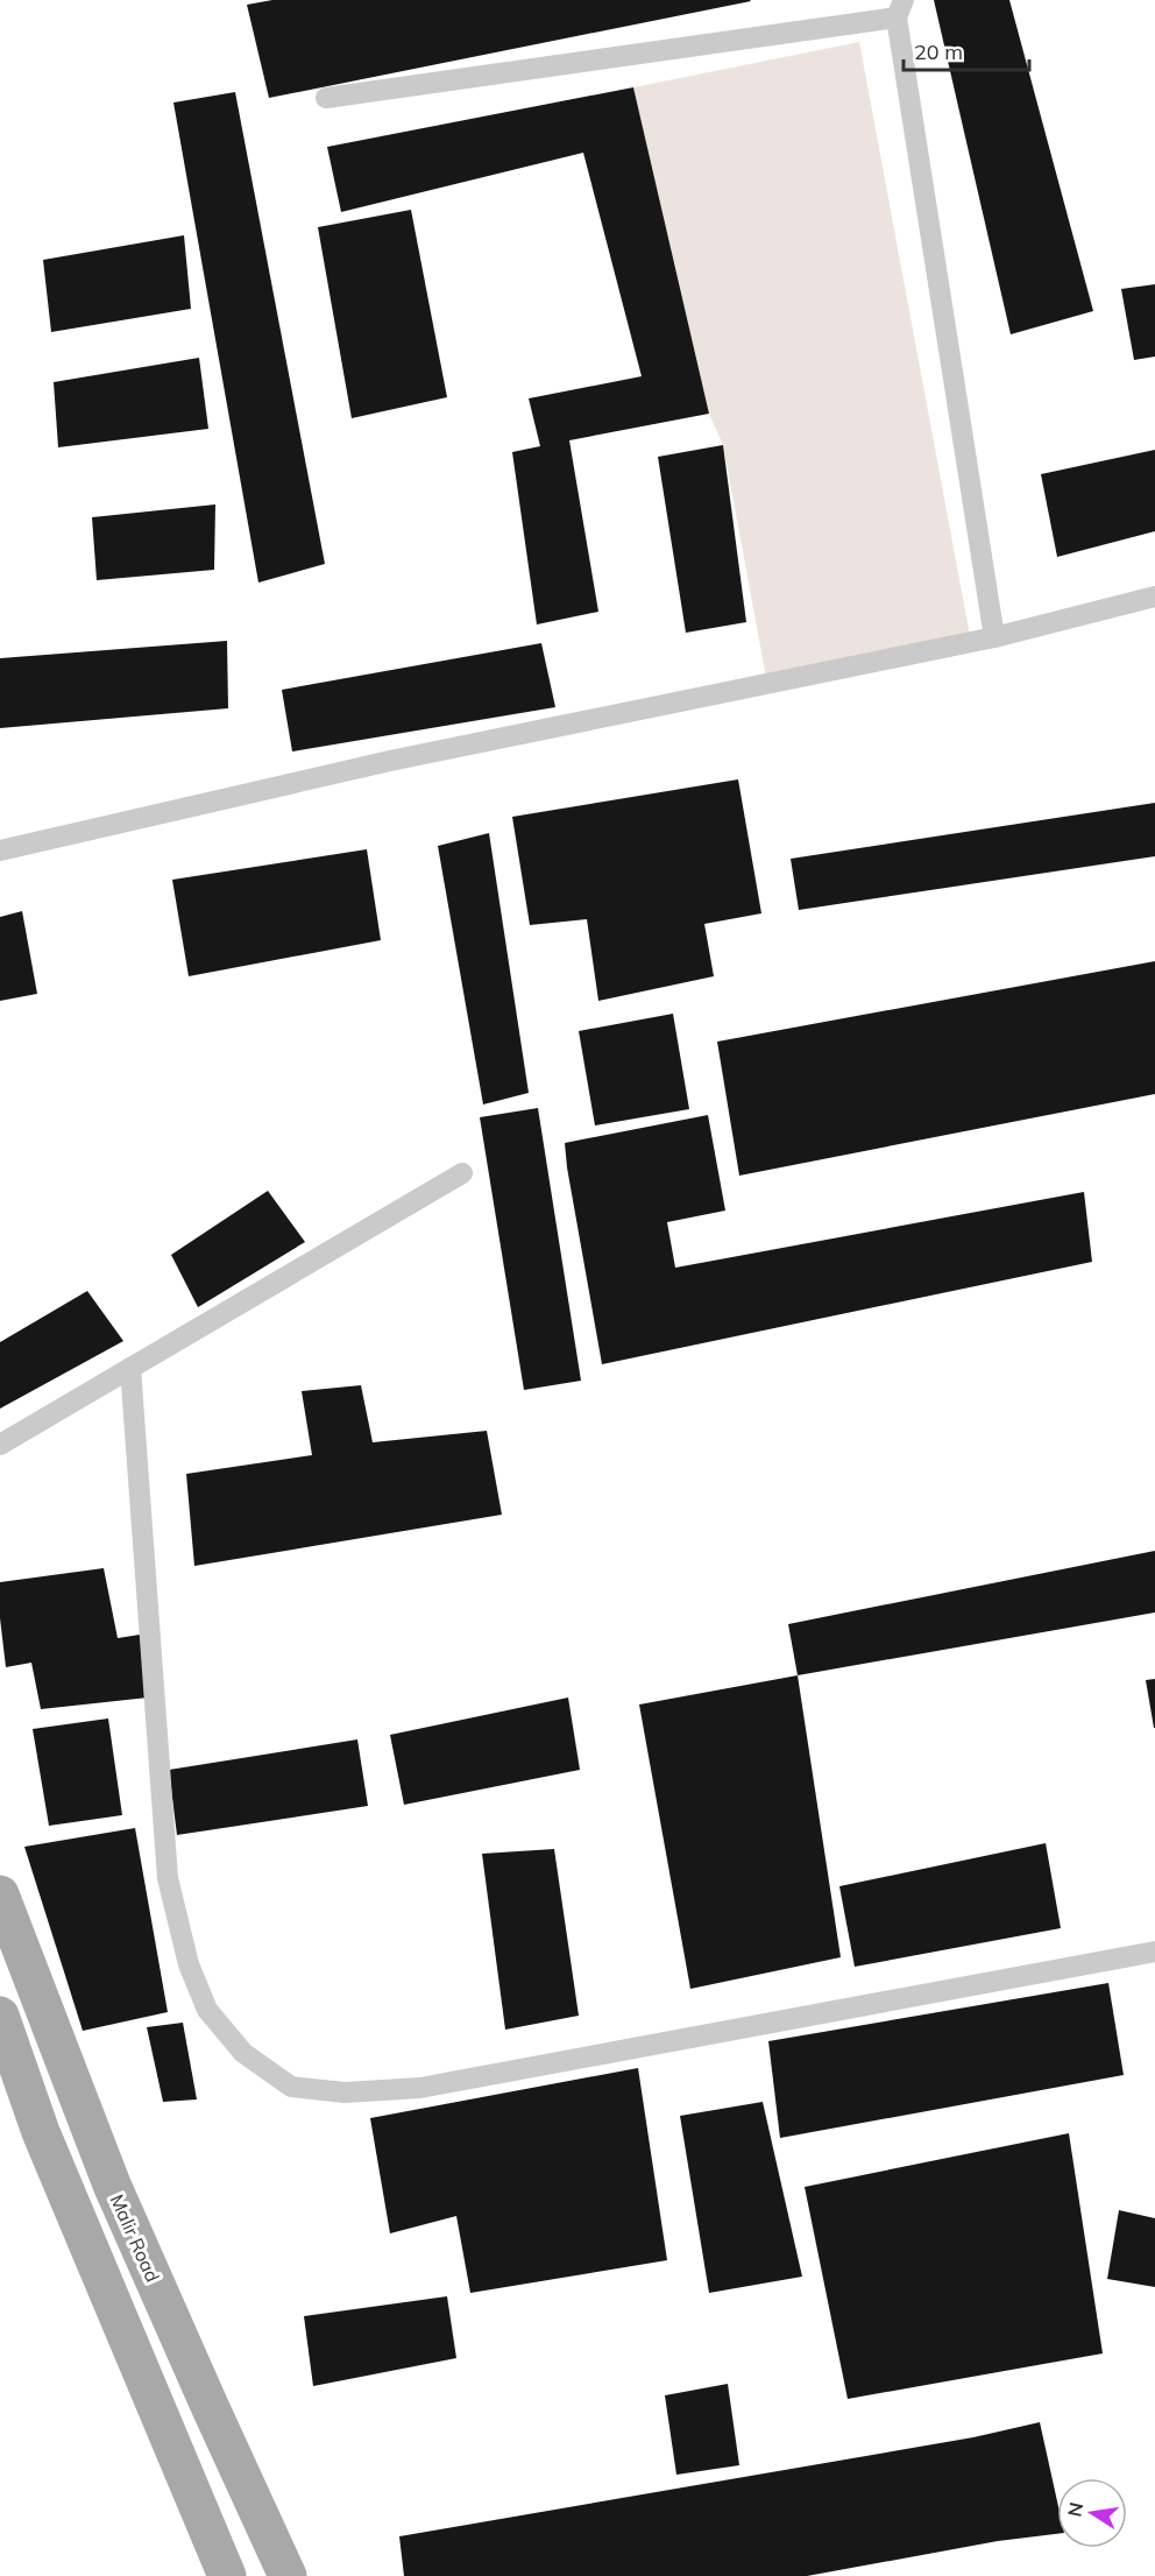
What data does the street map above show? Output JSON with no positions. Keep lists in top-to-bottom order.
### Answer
{
  "streets": {
    "main road": ["Malir Road"]
  },
  "scale_bar": "20 m",
  "north": "left"
}
